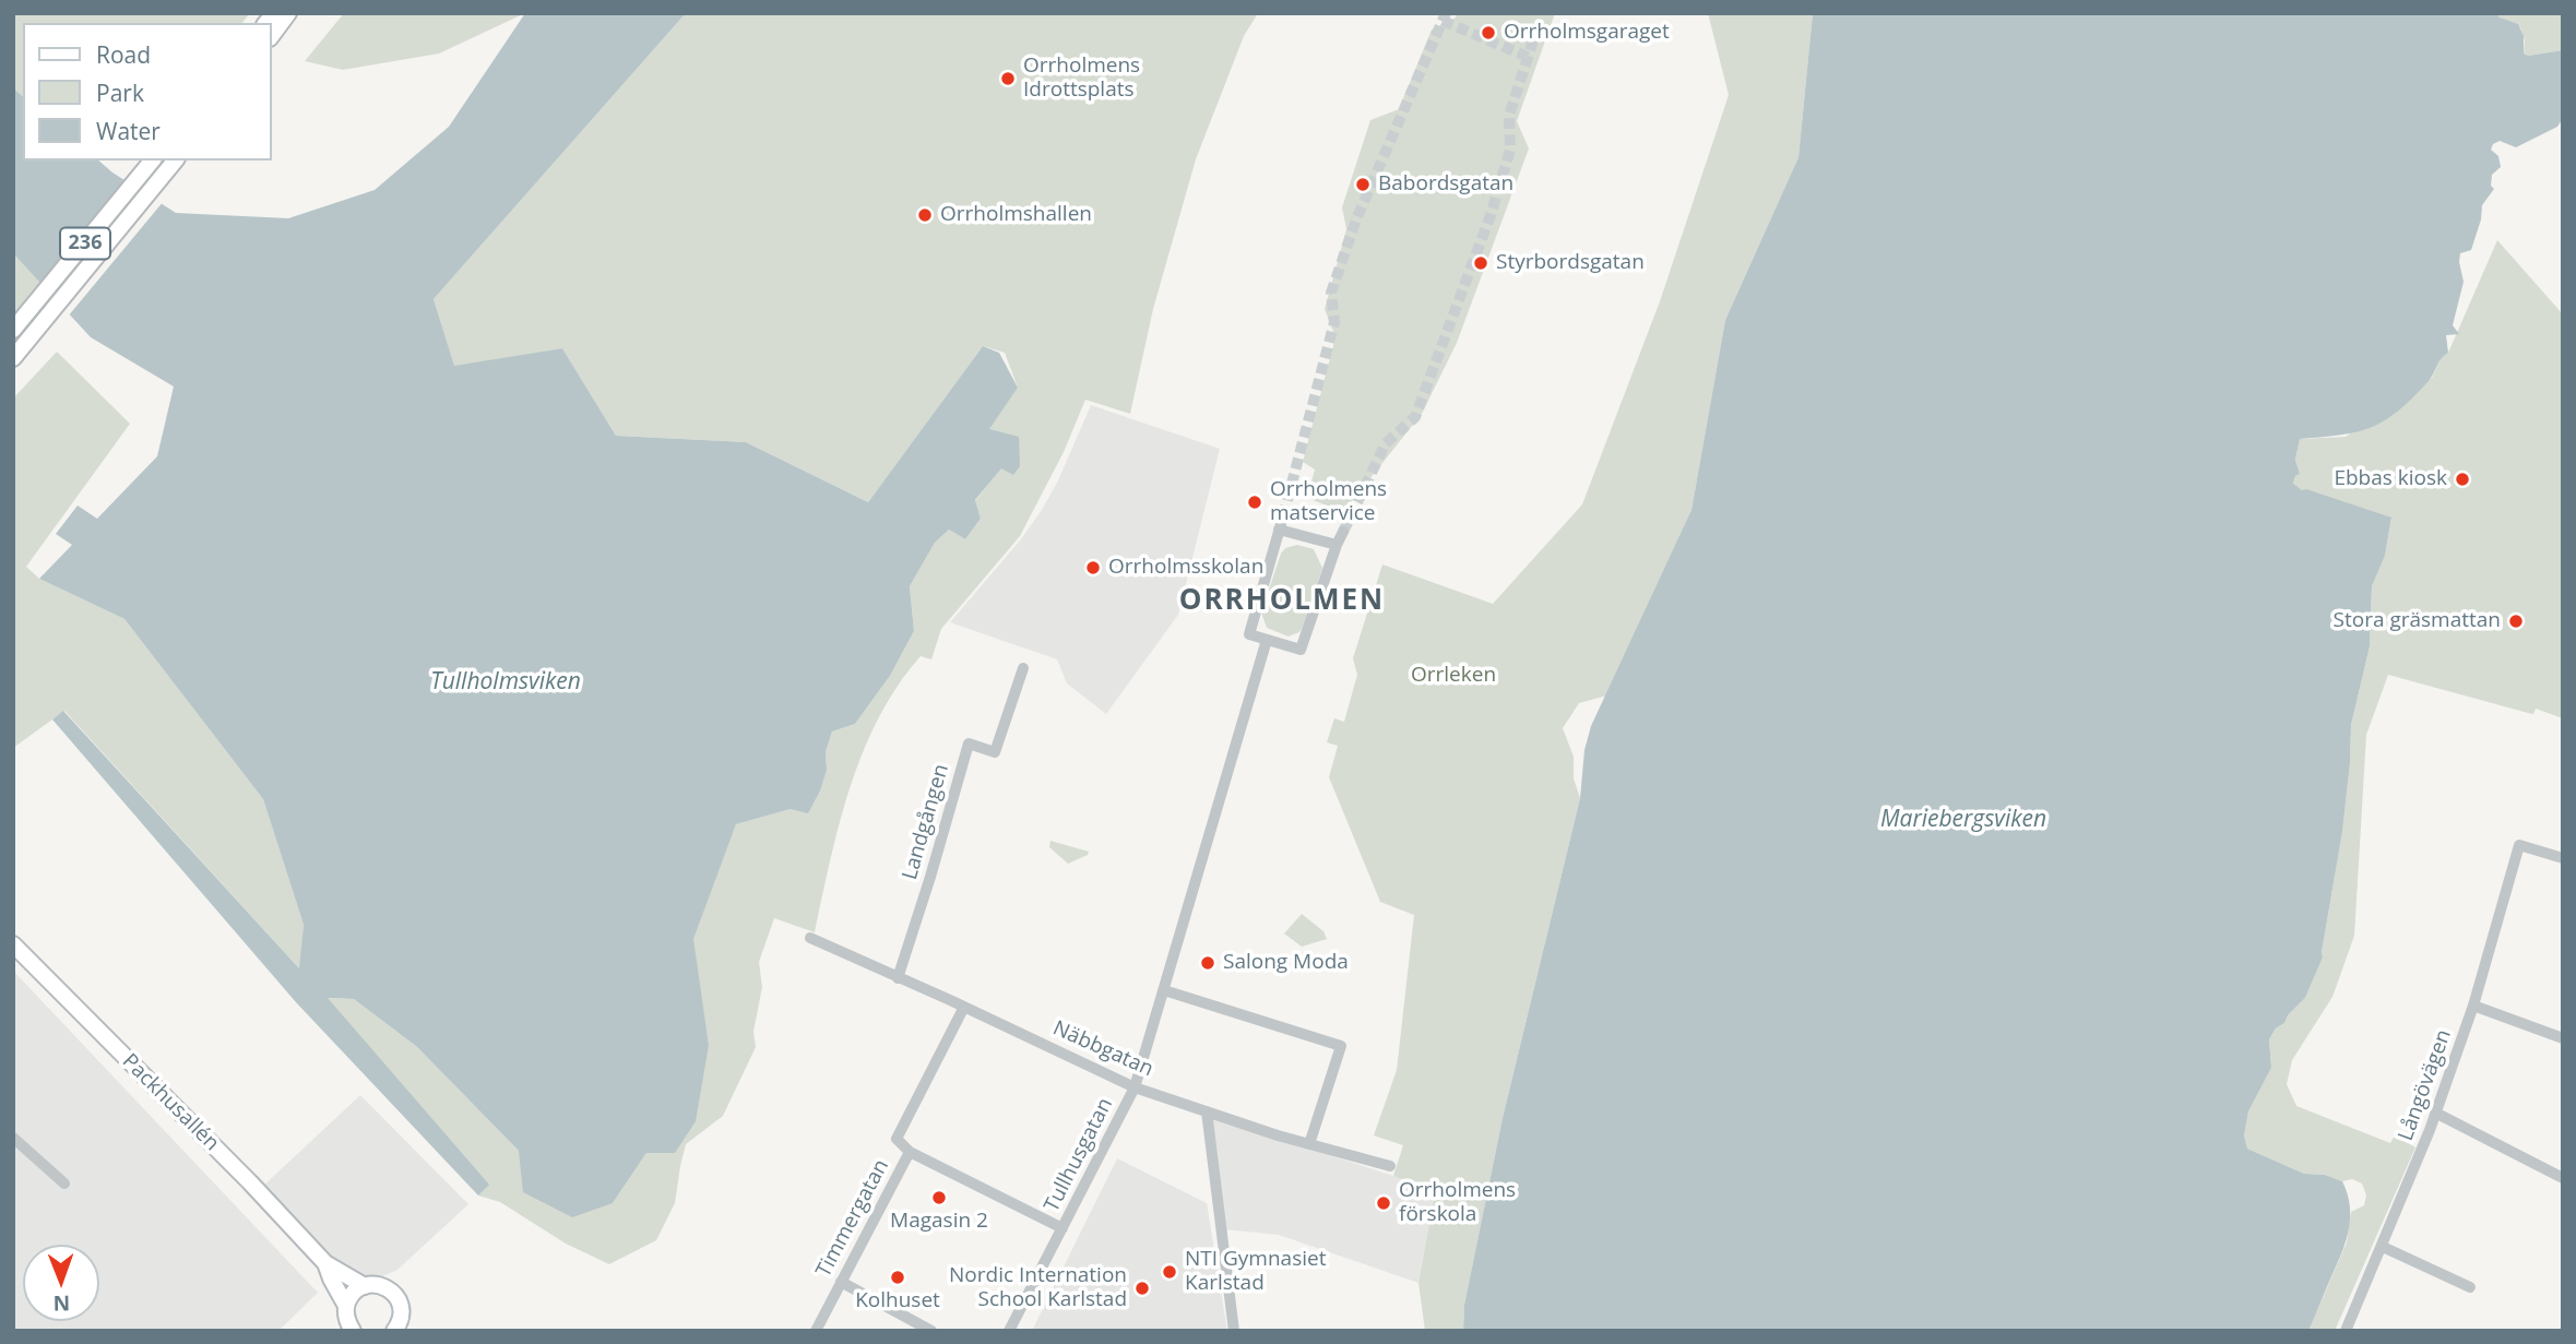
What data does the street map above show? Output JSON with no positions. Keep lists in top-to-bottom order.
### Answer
{
  "streets": {
    "street": [
      "236",
      "Landgången",
      "Näbbgatan",
      "Långövägen",
      "Packhusallén",
      "Tullhusgatan",
      "Timmergatan"
    ]
  },
  "crossings": [
    ["Landgången", "Näbbgatan"],
    ["Näbbgatan", "Tullhusgatan"],
    ["Näbbgatan", "Timmergatan"]
  ],
  "districts": ["ORRHOLMEN"],
  "water": ["Tullholmsviken", "Mariebergsviken"],
  "parks": ["Orrleken"],
  "places": [
    "Orrholmsgaraget",
    "Orrholmens Idrottsplats",
    "Babordsgatan",
    "Orrholmshallen",
    "Styrbordsgatan",
    "Ebbas kiosk",
    "Orrholmens matservice",
    "Orrholmsskolan",
    "Stora gräsmattan",
    "Salong Moda",
    "Magasin 2",
    "Orrholmens förskola",
    "NTI Gymnasiet Karlstad",
    "Kolhuset",
    "Nordic Internation School Karlstad"
  ],
  "legend": ["Road", "Park", "Water"],
  "north": "bottom"
}
